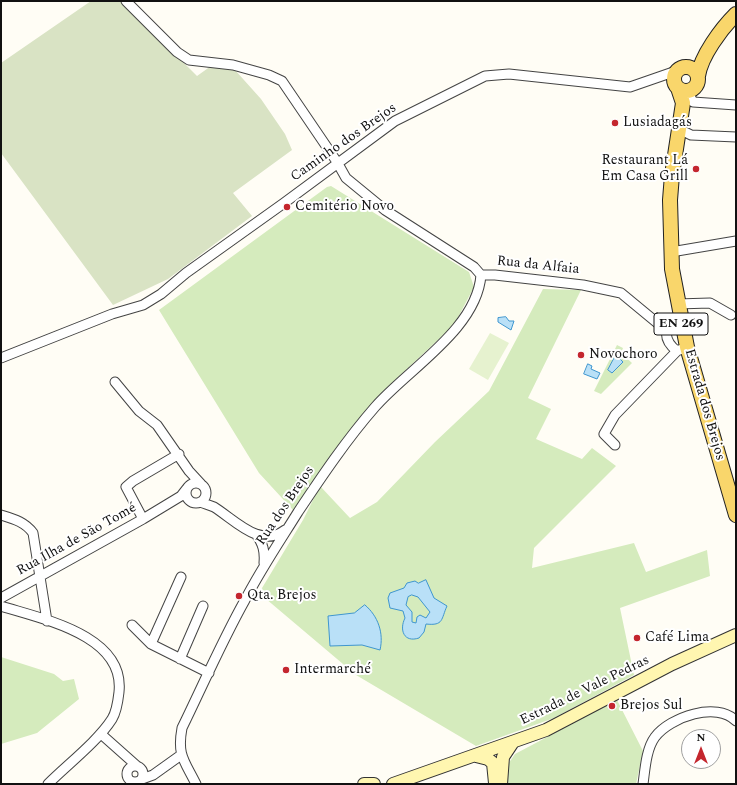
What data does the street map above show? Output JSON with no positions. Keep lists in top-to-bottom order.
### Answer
{
  "streets": {
    "main road": ["EN 269", "Estrada dos Brejos", "Estrada de Vale Pedras"],
    "street": [
      "Caminho dos Brejos",
      "Rua da Alfaia",
      "Rua dos Brejos",
      "Rua Ilha de São Tomé"
    ]
  },
  "crossings": [
    ["Caminho dos Brejos", "Rua da Alfaia"],
    ["Rua da Alfaia", "Rua dos Brejos"],
    ["EN 269", "Estrada dos Brejos"]
  ],
  "places": [
    "Lusiadagás",
    "Restaurant Lá Em Casa Grill",
    "Cemitério Novo",
    "Novochoro",
    "Qta. Brejos",
    "Café Lima",
    "Intermarché",
    "Brejos Sul"
  ],
  "north": "top"
}
